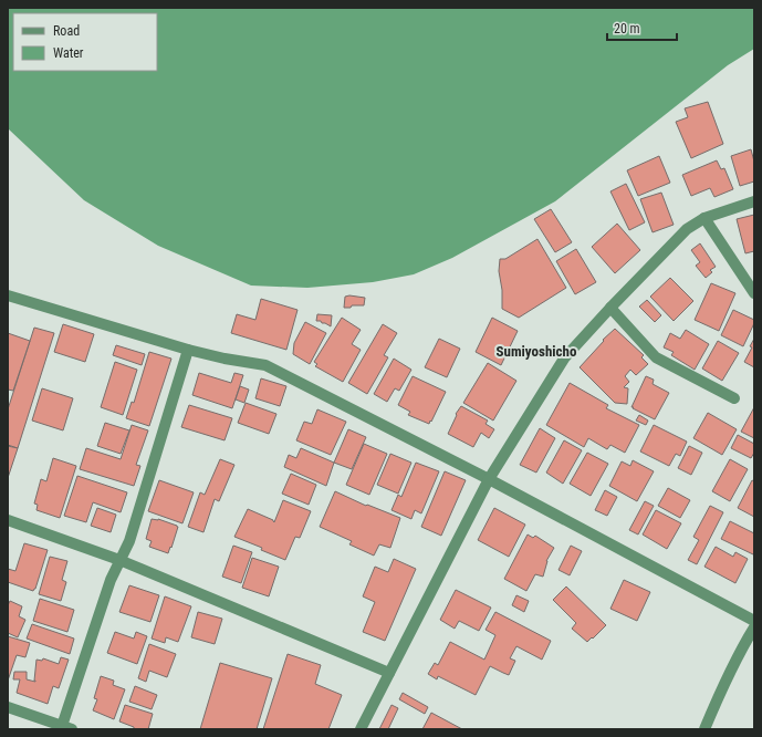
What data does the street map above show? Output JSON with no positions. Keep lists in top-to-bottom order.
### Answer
{
  "districts": ["Sumiyoshicho"],
  "legend": ["Road", "Water"],
  "scale_bar": "20 m"
}
